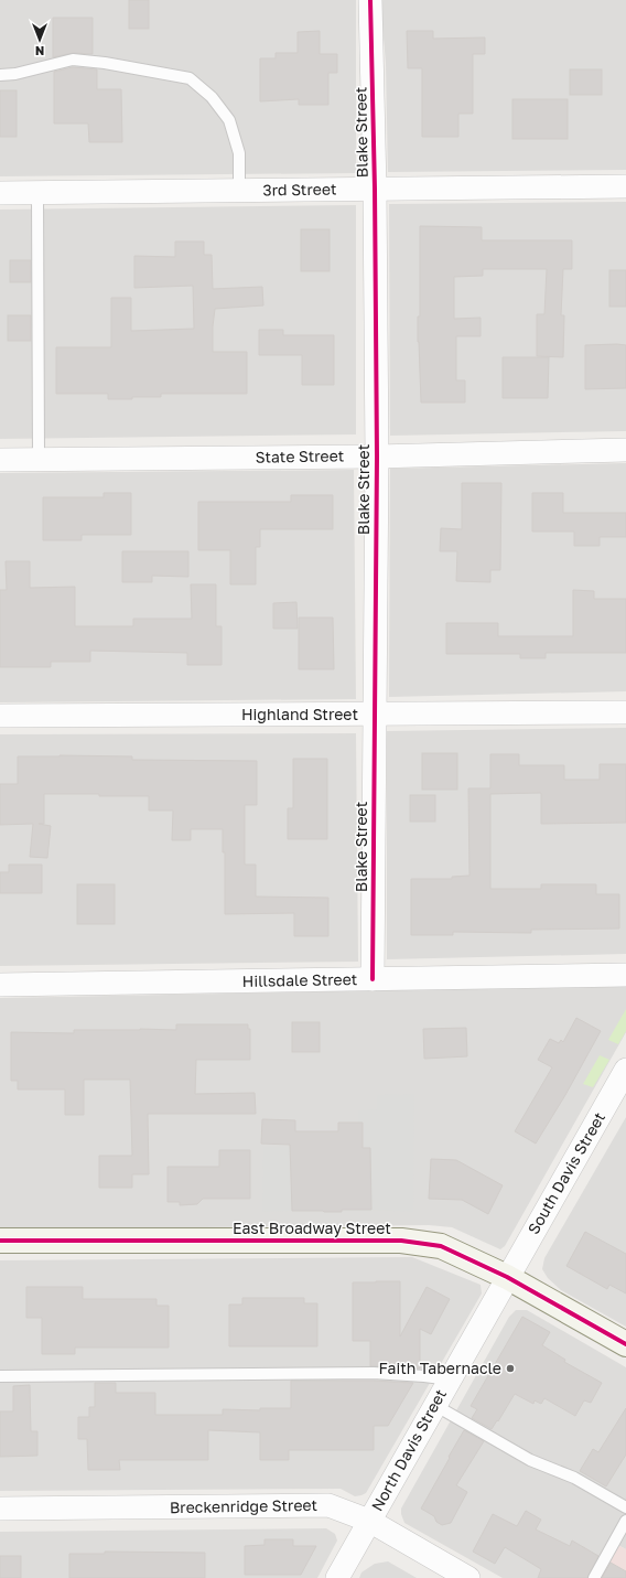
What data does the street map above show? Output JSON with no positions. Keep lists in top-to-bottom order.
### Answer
{
  "streets": {
    "street": [
      "Blake Street",
      "3rd Street",
      "State Street",
      "Highland Street",
      "Hillsdale Street",
      "South Davis Street",
      "East Broadway Street",
      "North Davis Street",
      "Breckenridge Street"
    ]
  },
  "crossings": [
    ["Blake Street", "3rd Street"],
    ["Blake Street", "State Street"],
    ["Blake Street", "Highland Street"],
    ["Blake Street", "Hillsdale Street"],
    ["South Davis Street", "East Broadway Street"],
    ["South Davis Street", "North Davis Street"],
    ["East Broadway Street", "North Davis Street"],
    ["North Davis Street", "Breckenridge Street"]
  ],
  "places": ["Faith Tabernacle"],
  "north": "bottom"
}
